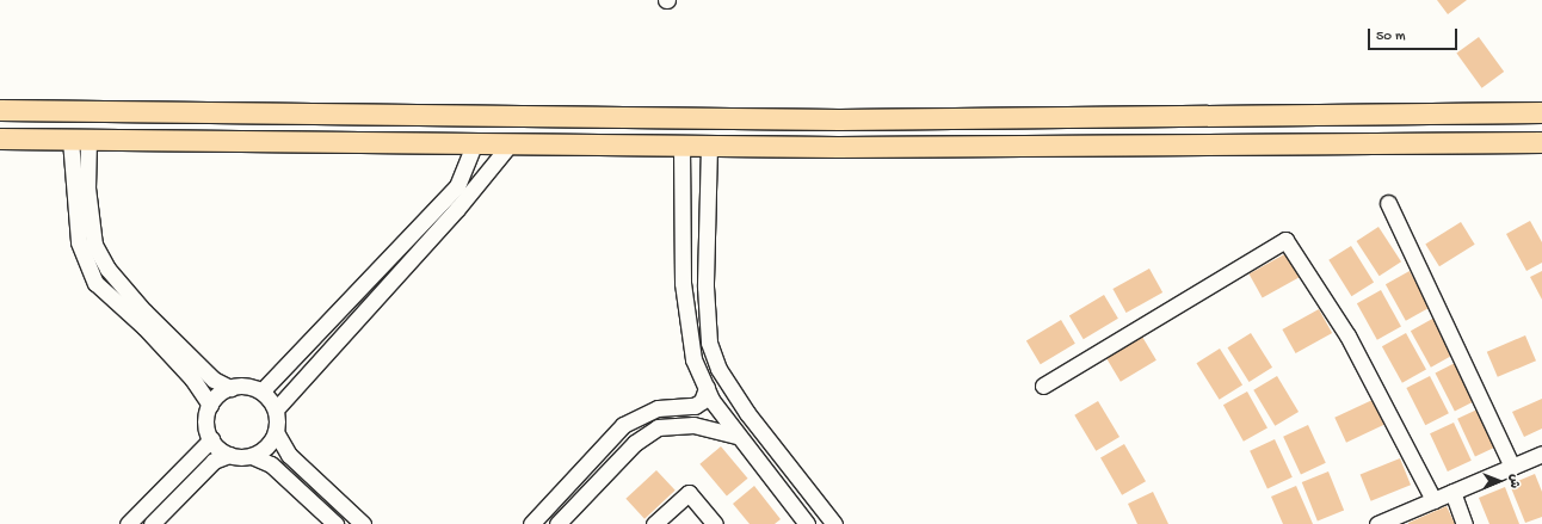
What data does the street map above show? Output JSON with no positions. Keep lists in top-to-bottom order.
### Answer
{
  "scale_bar": "50 m",
  "north": "right"
}
